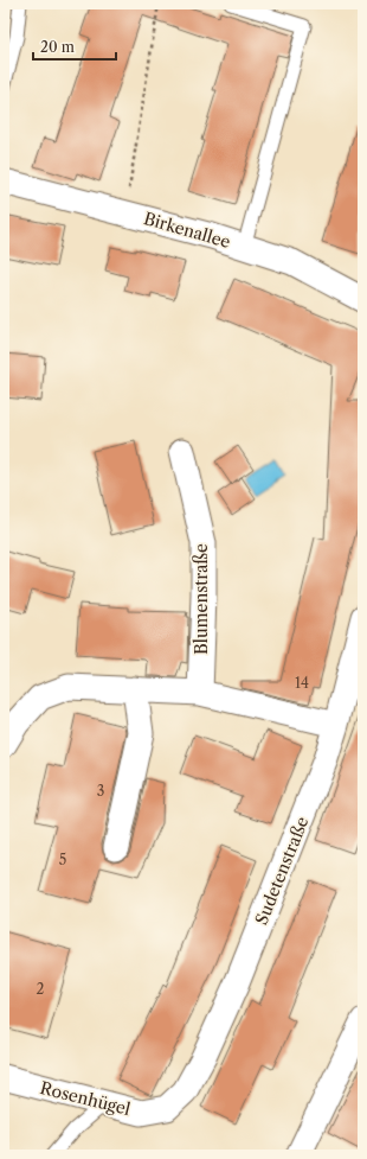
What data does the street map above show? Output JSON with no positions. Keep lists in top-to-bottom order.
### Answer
{
  "streets": {
    "street": [
      "Birkenallee",
      "Blumenstraße",
      "Sudetenstraße",
      "Rosenhügel"
    ]
  },
  "crossings": [
    ["Sudetenstraße", "Rosenhügel"]
  ],
  "house_numbers": [
    "14",
    "3",
    "5",
    "2"
  ],
  "scale_bar": "20 m"
}
